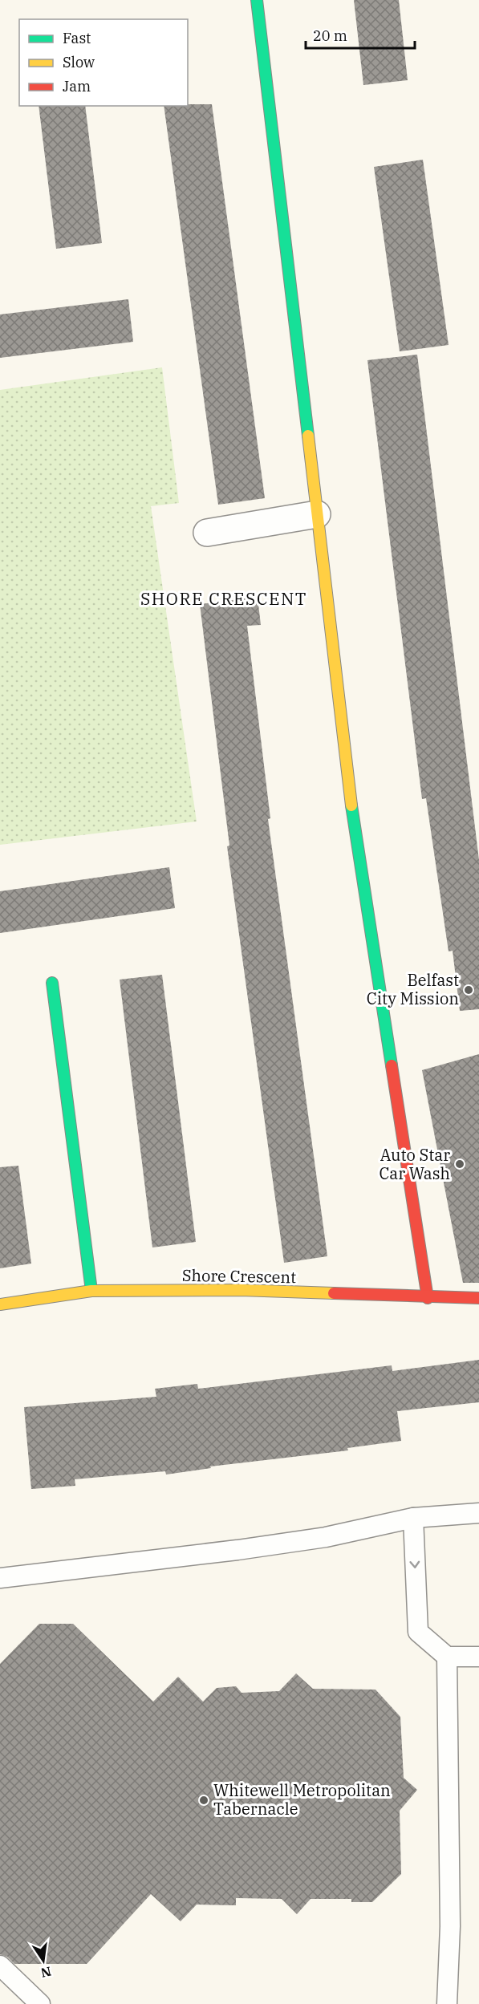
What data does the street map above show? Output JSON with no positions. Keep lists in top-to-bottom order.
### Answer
{
  "streets": {
    "street": ["Shore Crescent"]
  },
  "districts": ["SHORE CRESCENT"],
  "places": ["Belfast City Mission", "Auto Star Car Wash", "Whitewell Metropolitan Tabernacle"],
  "legend": ["Fast", "Slow", "Jam"],
  "scale_bar": "20 m",
  "north": "bottom"
}
